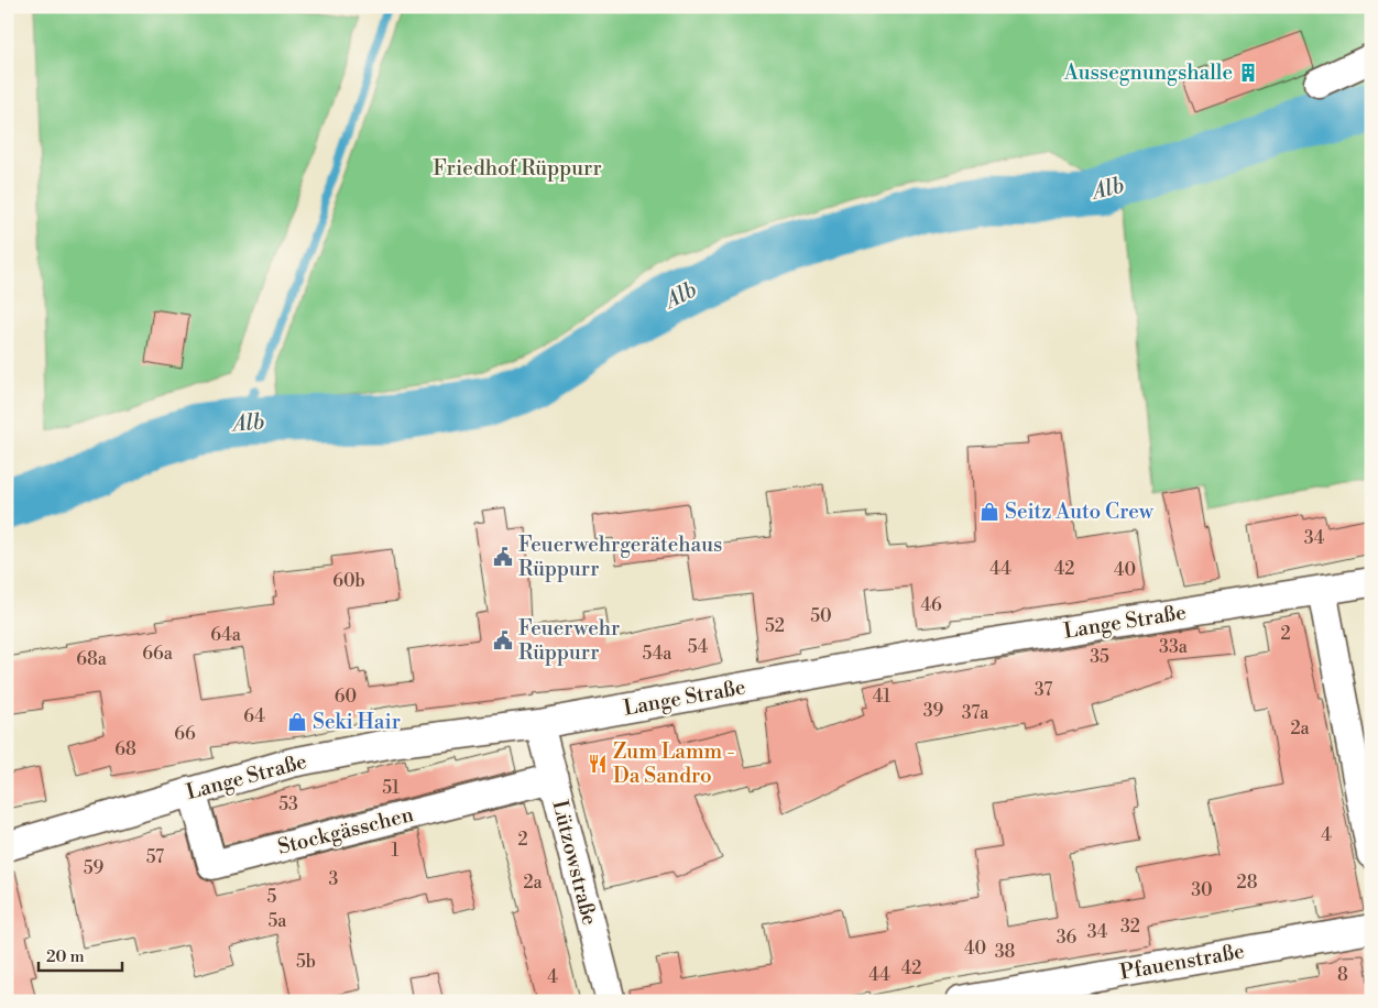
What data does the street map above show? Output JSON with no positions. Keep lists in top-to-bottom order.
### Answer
{
  "streets": {
    "street": [
      "Lange Straße",
      "Stockgässchen",
      "Lützowstraße",
      "Pfauenstraße"
    ]
  },
  "crossings": [
    ["Lange Straße", "Stockgässchen"],
    ["Lange Straße", "Lützowstraße"],
    ["Stockgässchen", "Lützowstraße"]
  ],
  "water": ["Alb"],
  "parks": ["Friedhof Rüppurr"],
  "places": {
    "building": ["Aussegnungshalle"],
    "shop": ["Seitz Auto Crew", "Seki Hair"],
    "public building": ["Feuerwehrgerätehaus Rüppurr", "Feuerwehr Rüppurr"],
    "restaurant": ["Zum Lamm - Da Sandro"]
  },
  "house_numbers": [
    "34",
    "44",
    "42",
    "40",
    "60b",
    "46",
    "50",
    "52",
    "2",
    "64a",
    "54",
    "33a",
    "66a",
    "54a",
    "35",
    "68a",
    "37",
    "60",
    "41",
    "39",
    "37a",
    "64",
    "2a",
    "66",
    "68",
    "51",
    "53",
    "4",
    "2",
    "1",
    "57",
    "59",
    "3",
    "2a",
    "28",
    "30",
    "5",
    "5a",
    "32",
    "34",
    "36",
    "40",
    "38",
    "5b",
    "42",
    "44",
    "8",
    "4"
  ],
  "scale_bar": "20 m"
}
